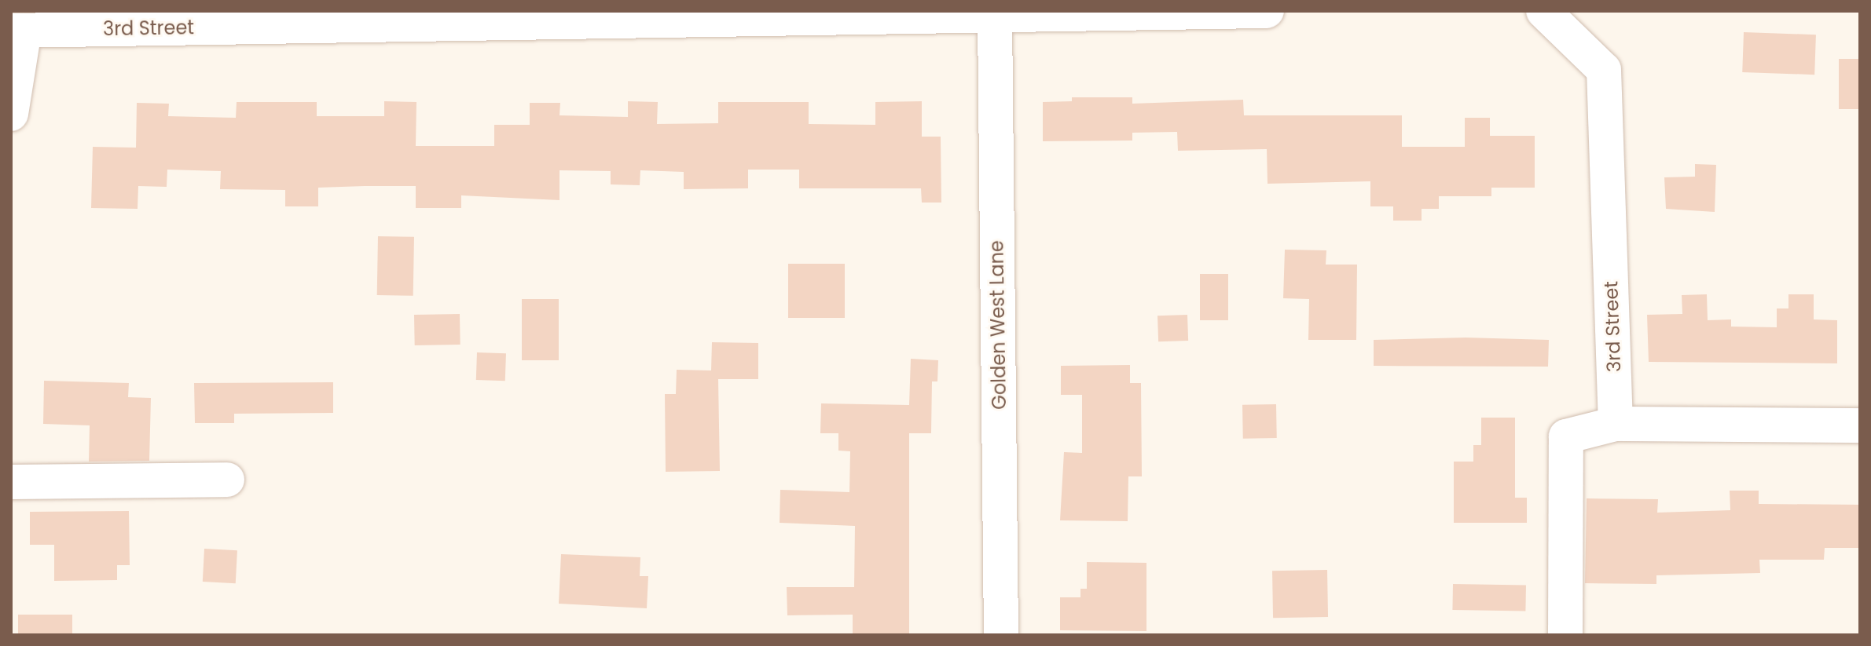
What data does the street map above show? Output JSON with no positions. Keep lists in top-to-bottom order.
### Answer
{
  "streets": {
    "street": ["3rd Street", "Golden West Lane"]
  },
  "crossings": [
    ["3rd Street", "Golden West Lane"]
  ]
}
